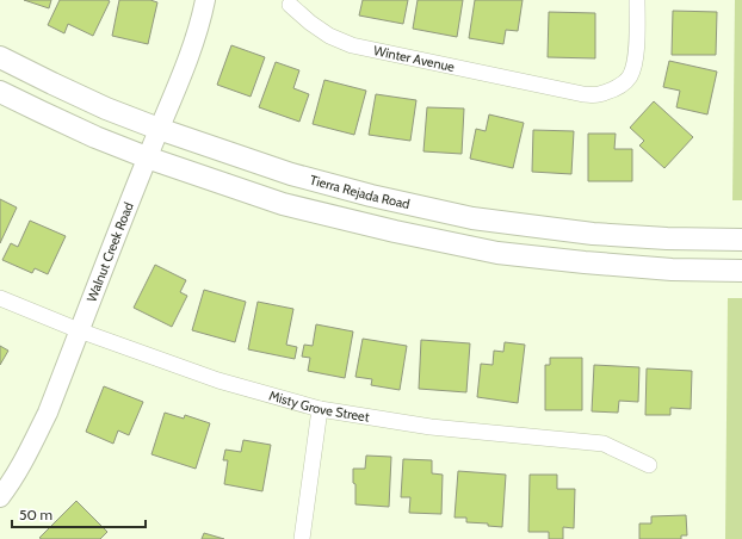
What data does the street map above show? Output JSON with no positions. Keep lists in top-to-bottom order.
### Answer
{
  "streets": {
    "main road": ["Tierra Rejada Road"],
    "street": ["Winter Avenue", "Walnut Creek Road", "Misty Grove Street"]
  },
  "crossings": [
    ["Tierra Rejada Road", "Walnut Creek Road"],
    ["Walnut Creek Road", "Misty Grove Street"]
  ],
  "scale_bar": "50 m"
}
